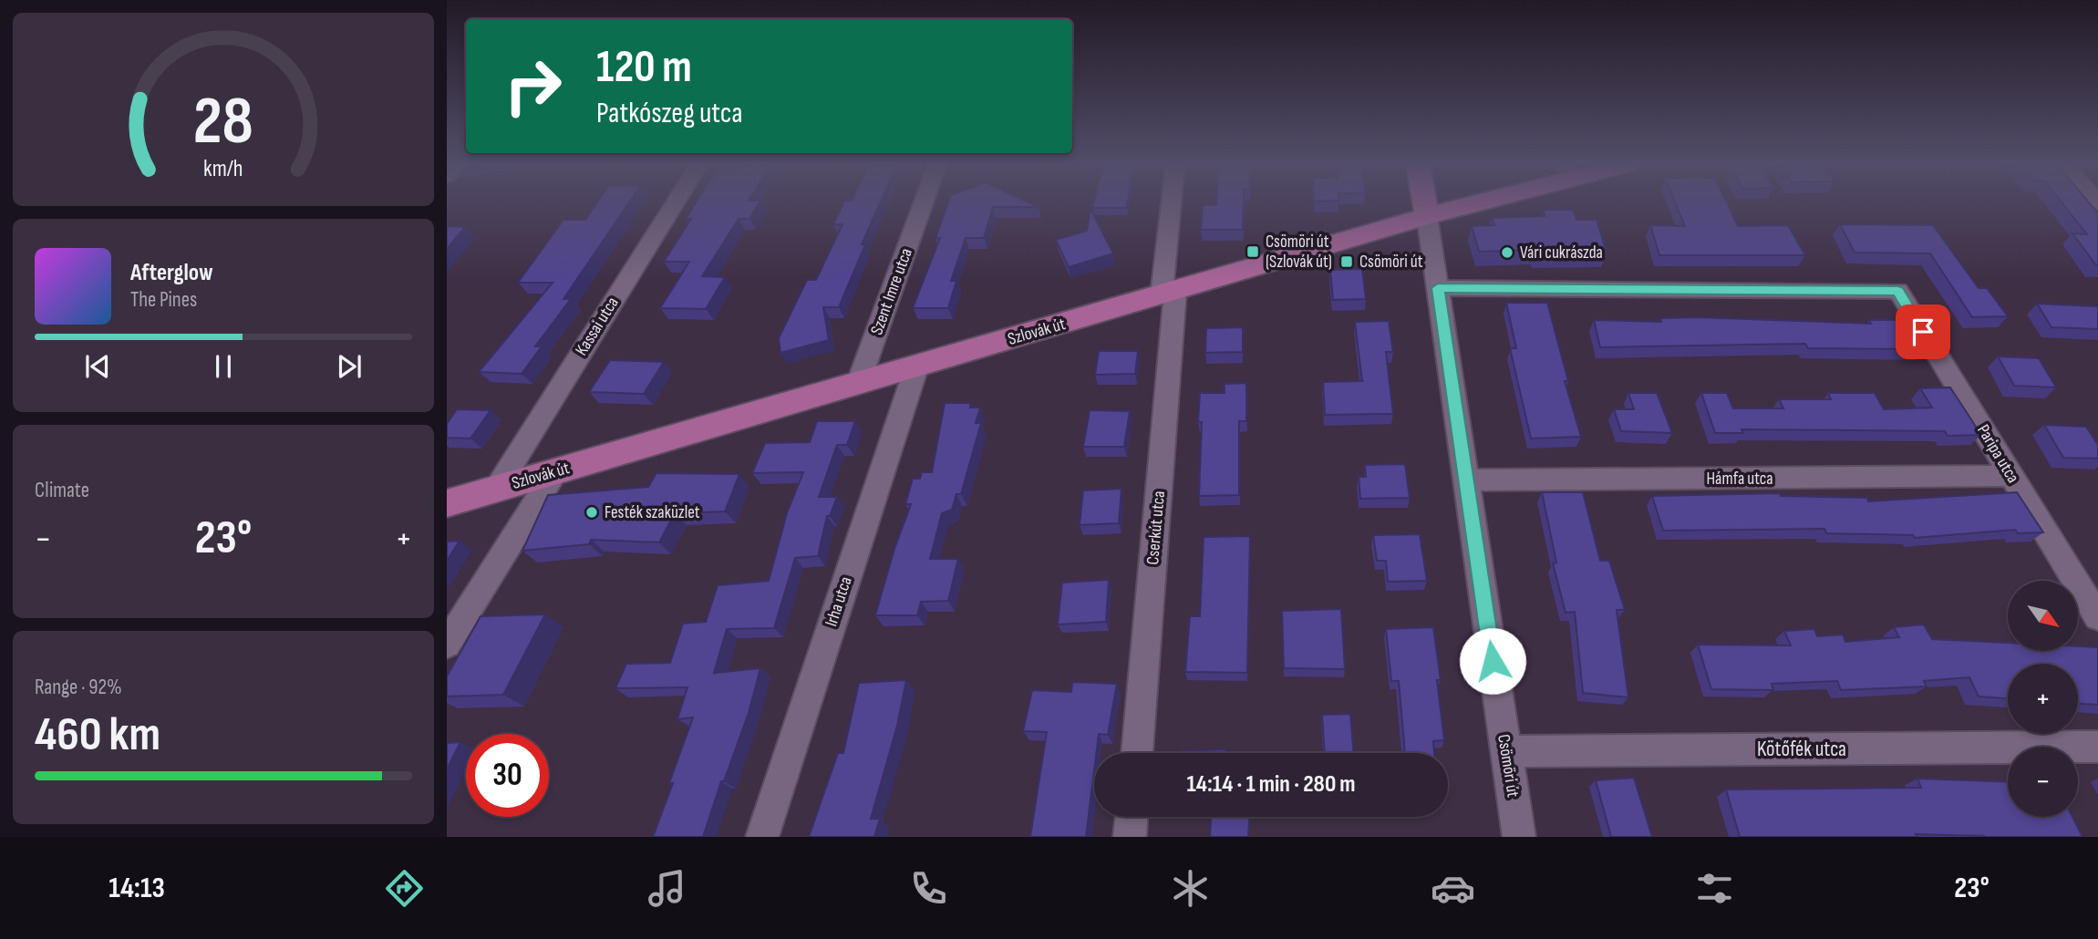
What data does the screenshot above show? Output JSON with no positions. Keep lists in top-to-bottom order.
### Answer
{
  "streets": {
    "main road": ["Szlovák út", "Csömöri út"],
    "street": [
      "Szent Imre utca",
      "Kassai utca",
      "Paripa utca",
      "Hámfa utca",
      "Cserkút utca",
      "Irha utca",
      "Kötőfék utca"
    ]
  },
  "crossings": [
    ["Szent Imre utca", "Szlovák út"],
    ["Kassai utca", "Szlovák út"],
    ["Szlovák út", "Cserkút utca"],
    ["Szlovák út", "Irha utca"],
    ["Szlovák út", "Csömöri út"],
    ["Paripa utca", "Hámfa utca"],
    ["Paripa utca", "Csömöri út"],
    ["Hámfa utca", "Csömöri út"],
    ["Kötőfék utca", "Csömöri út"]
  ],
  "places": {
    "transit": ["Csömöri út (Szlovák út)", "Csömöri út"],
    "other": ["Vári cukrászda", "Festék szaküzlet"]
  },
  "north": "bottom right",
  "page": {
    "turn": ["120 m", "Patkószeg utca"],
    "song": ["Afterglow", "The Pines"],
    "tile": [
      "Climate",
      ["Range · 92%", "460 km"]
    ],
    "heat": ["−", "23°", "+"],
    "map_buttons": ["+", "−"],
    "limit": "30",
    "trip": "14:14 · 1 min · 280 m",
    "tabs": ["14:13", "23°"],
    "gauge": ["28", "km/h"]
  }
}
